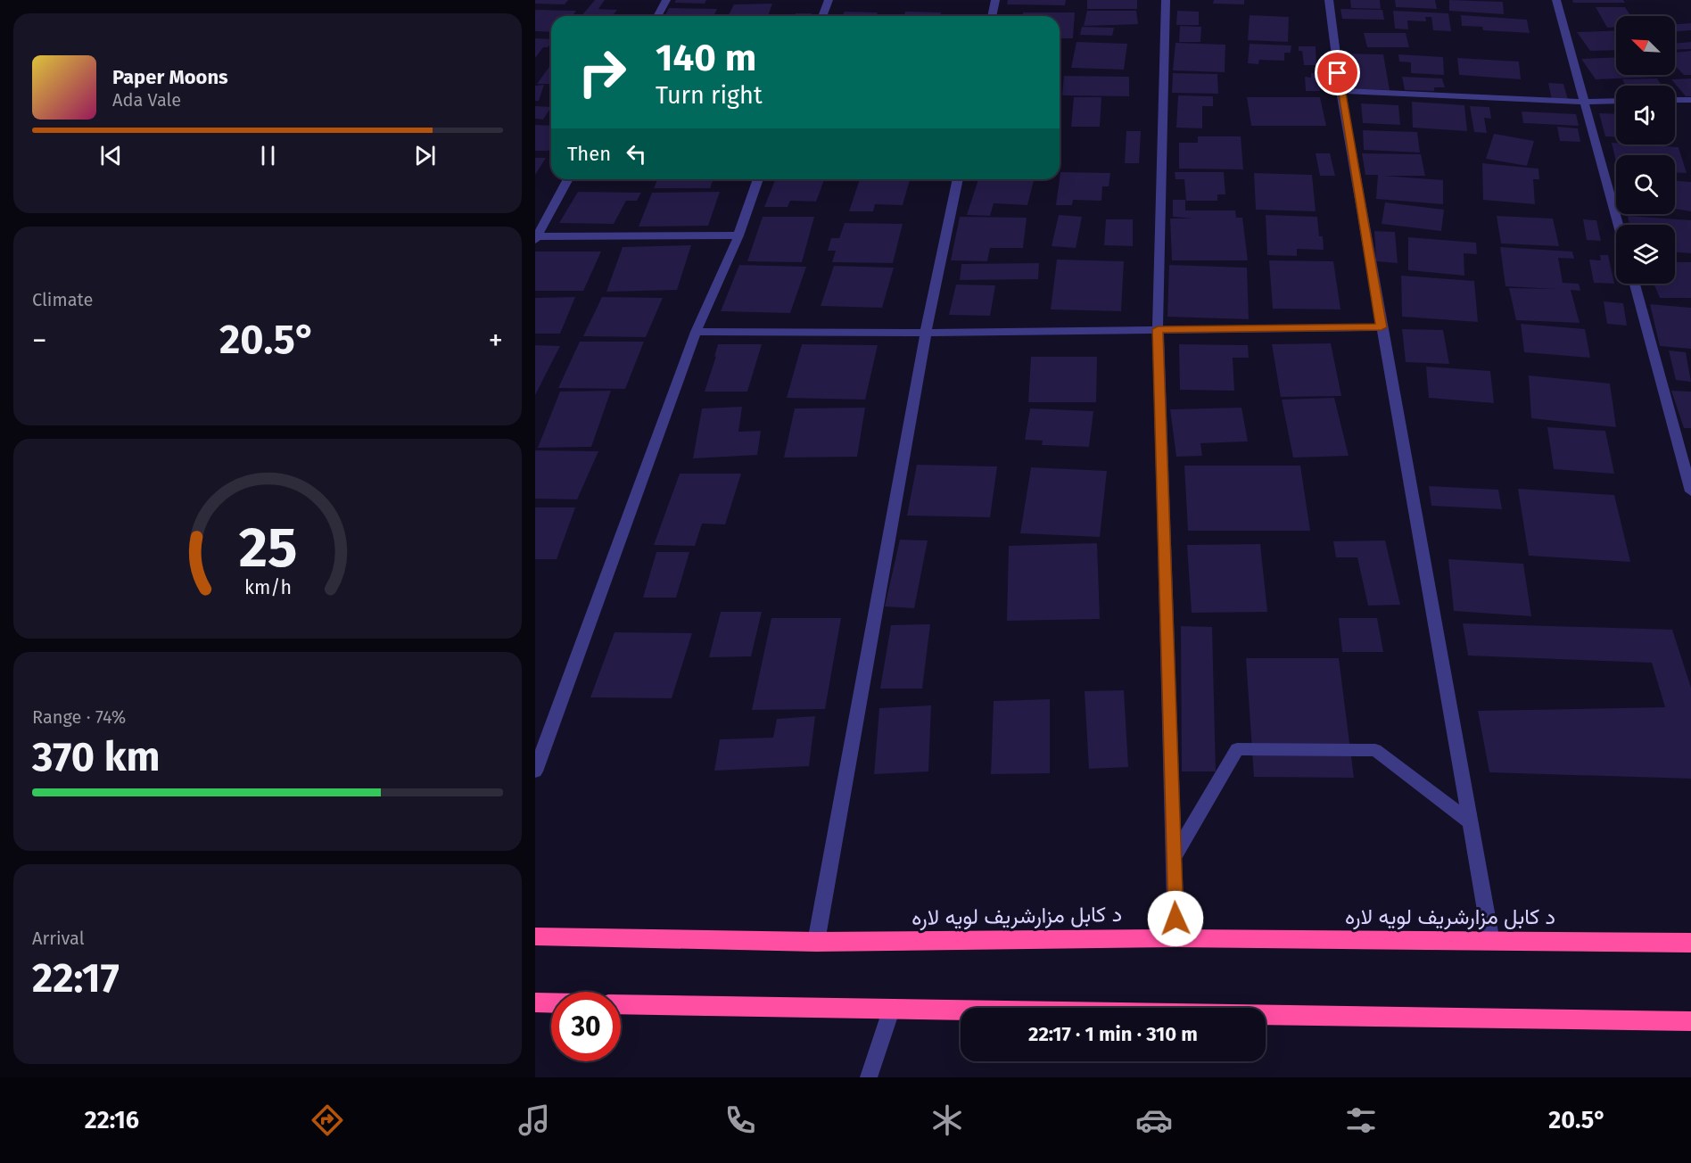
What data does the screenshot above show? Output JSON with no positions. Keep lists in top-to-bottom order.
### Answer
{
  "streets": {
    "highway": ["د کابل مزارشریف لویه لاره"]
  },
  "north": "top left",
  "page": {
    "turn": ["140 m", "Turn right"],
    "song": ["Paper Moons", "Ada Vale"],
    "then": "Then",
    "tile": [
      "Climate",
      ["Range · 74%", "370 km"],
      ["Arrival", "22:17"]
    ],
    "heat": ["−", "20.5°", "+"],
    "limit": "30",
    "trip": "22:17 · 1 min · 310 m",
    "tabs": ["22:16", "20.5°"],
    "gauge": ["25", "km/h"]
  }
}
